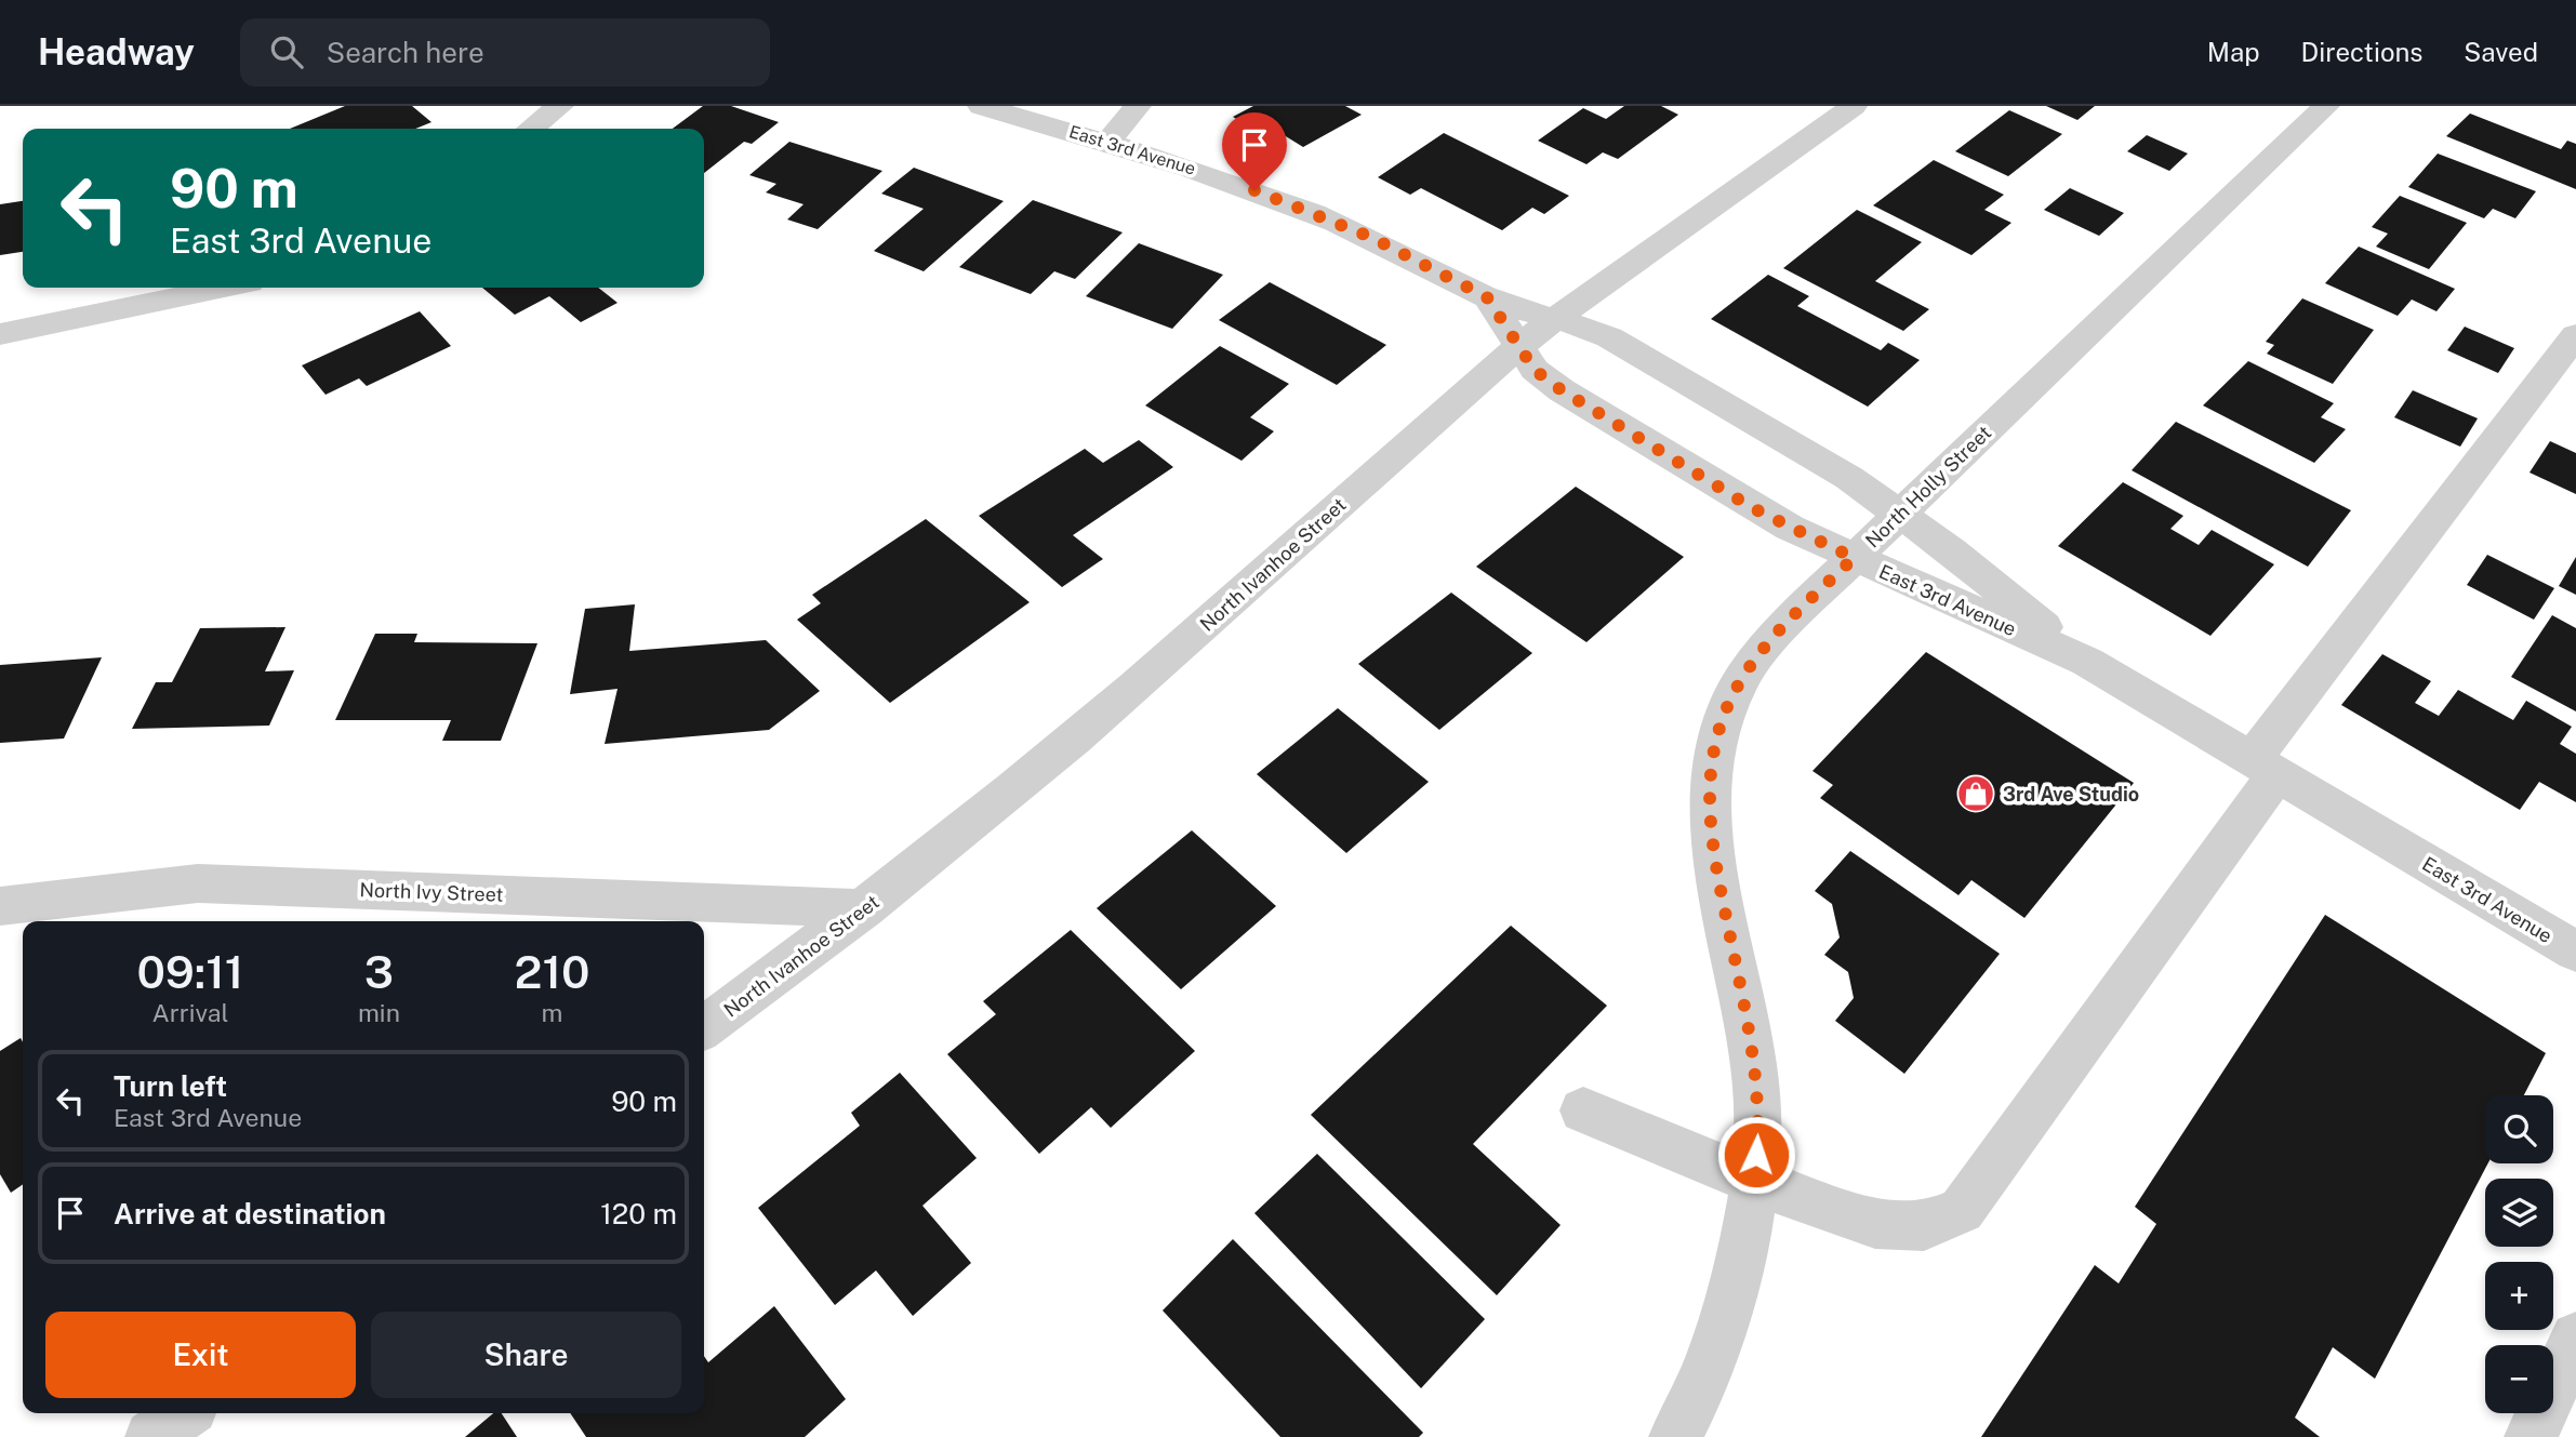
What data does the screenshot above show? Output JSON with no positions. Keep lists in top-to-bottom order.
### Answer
{
  "streets": {
    "street": [
      "East 3rd Avenue",
      "North Holly Street",
      "North Ivanhoe Street",
      "North Ivy Street"
    ]
  },
  "crossings": [
    ["East 3rd Avenue", "North Holly Street"],
    ["East 3rd Avenue", "North Ivanhoe Street"],
    ["North Ivanhoe Street", "North Ivy Street"]
  ],
  "places": {
    "shop": ["3rd Ave Studio"]
  },
  "page": {
    "header": "Headway",
    "search": "Search here",
    "nav": ["Map", "Directions", "Saved"],
    "turn": ["90 m", "East 3rd Avenue"],
    "eta": [
      "09:11",
      "Arrival",
      "3",
      "min",
      "210",
      "m"
    ],
    "list": [
      {
        "name": "Turn left",
        "note": "East 3rd Avenue",
        "value": "90 m"
      },
      {
        "name": "Arrive at destination",
        "value": "120 m"
      }
    ],
    "map_buttons": ["+", "−"],
    "buttons": ["Exit", "Share"]
  }
}
